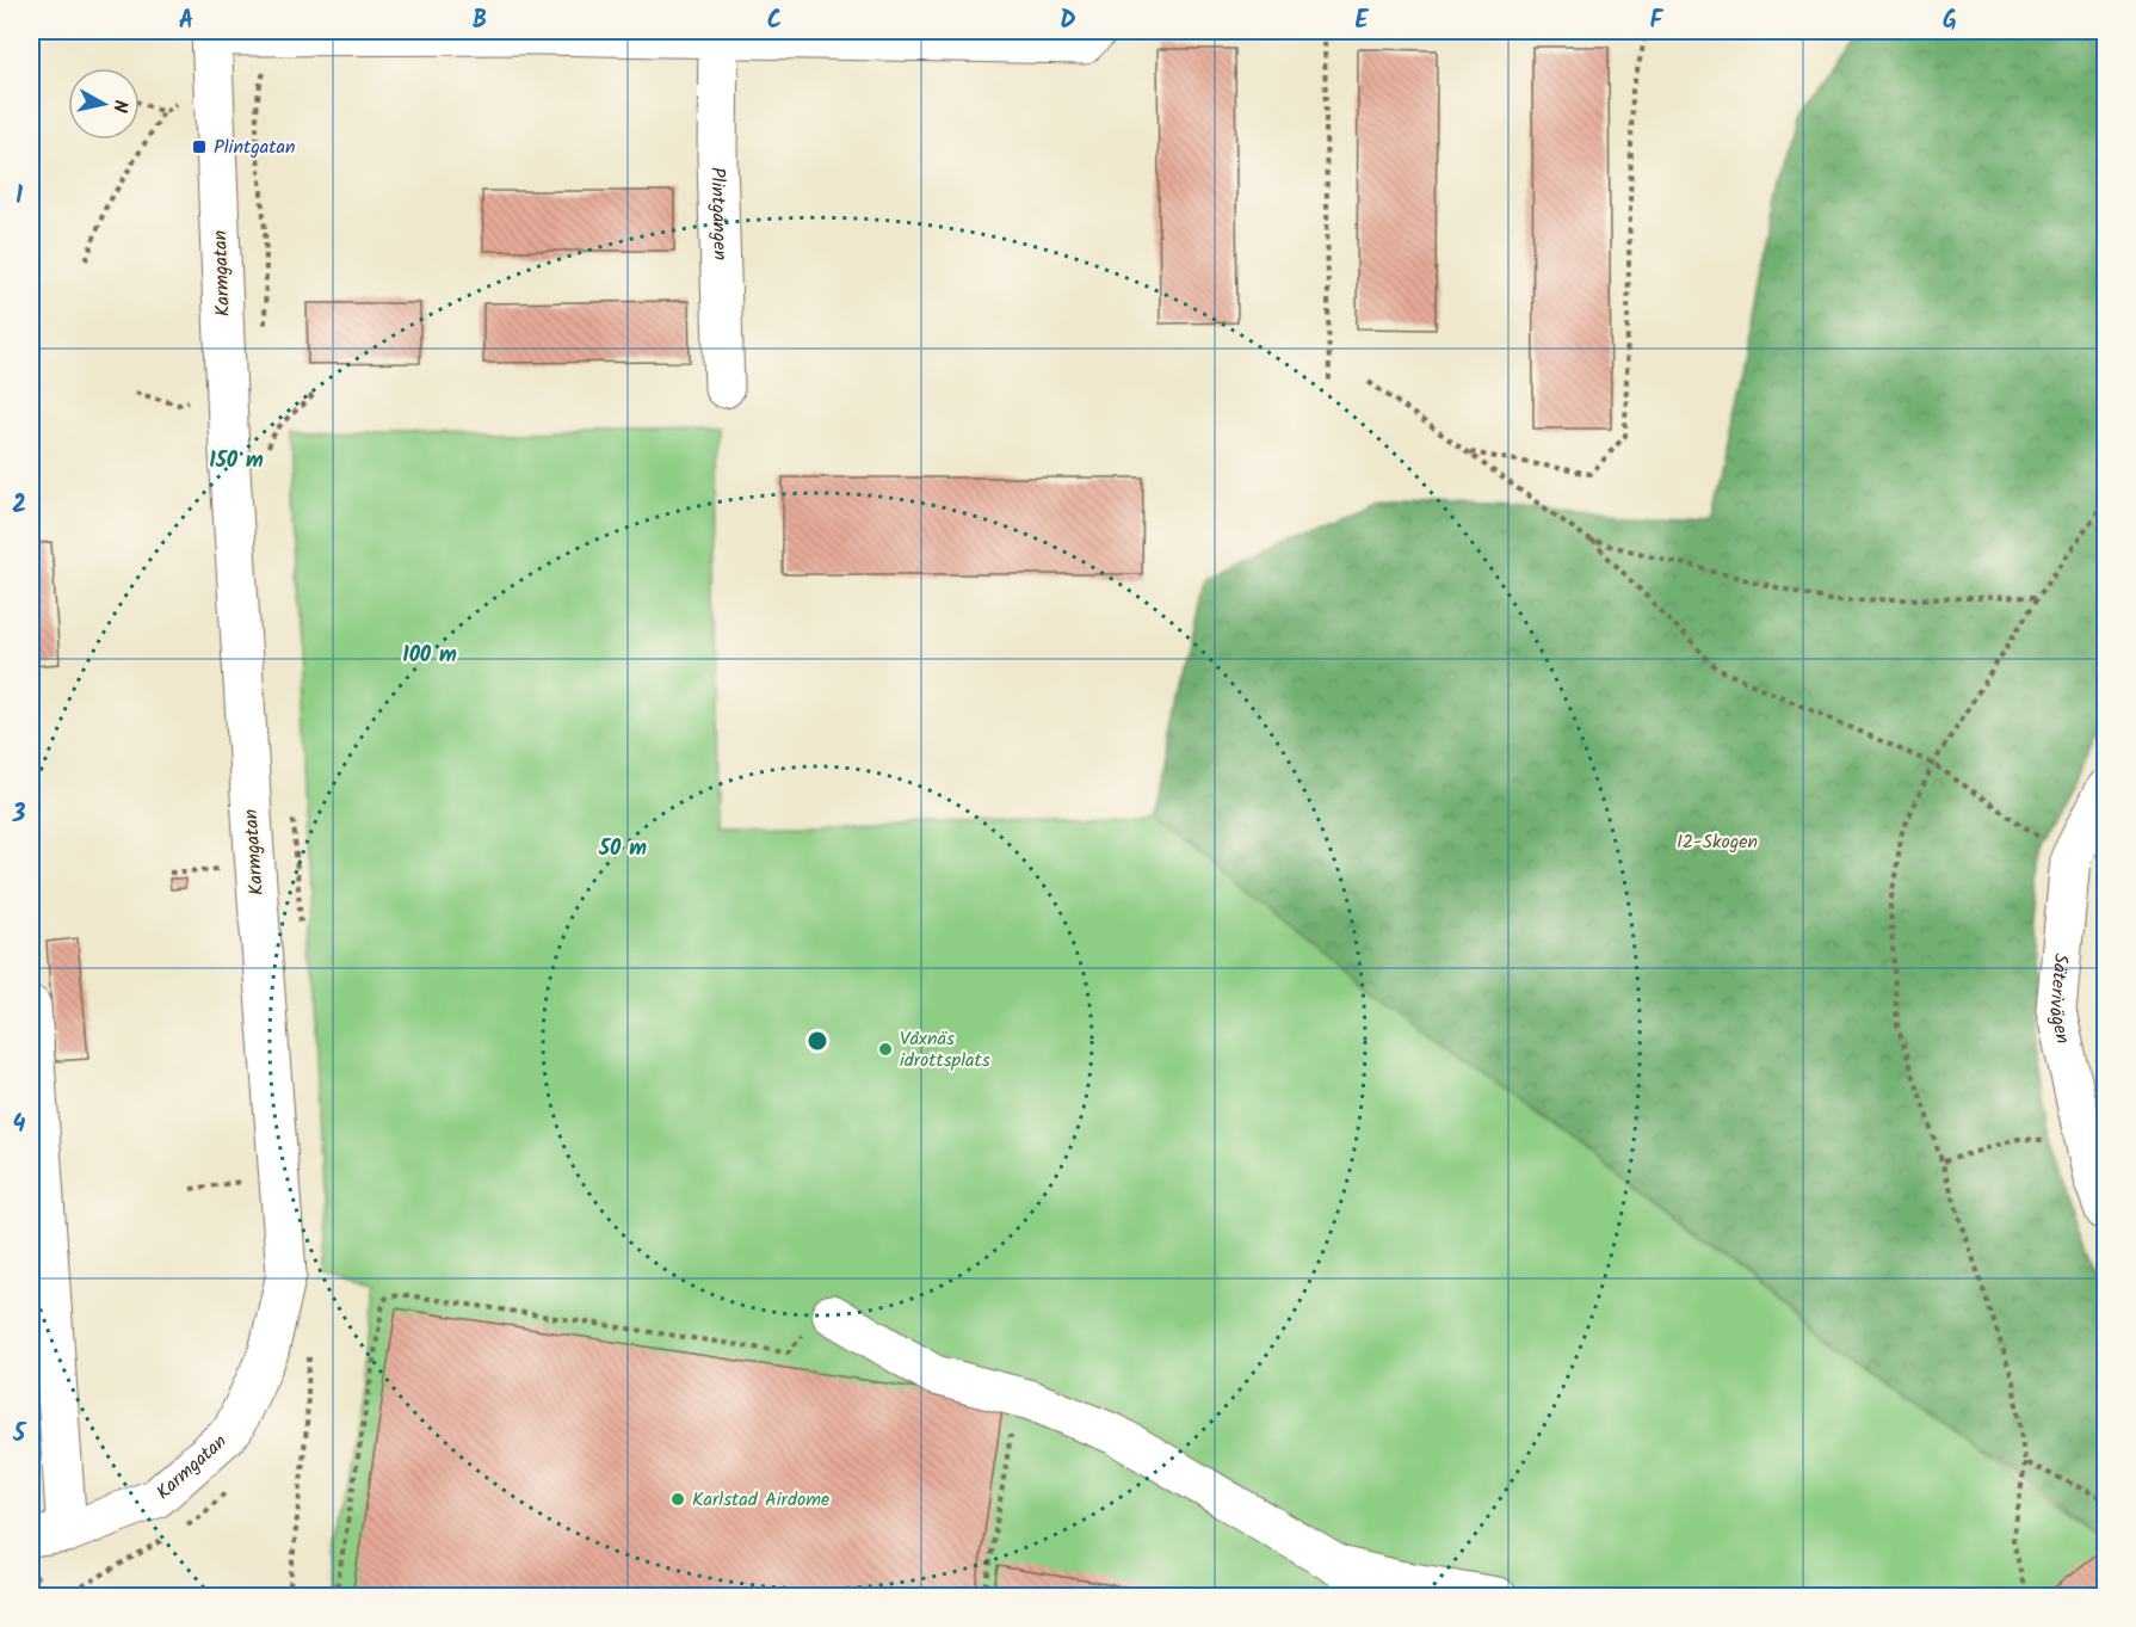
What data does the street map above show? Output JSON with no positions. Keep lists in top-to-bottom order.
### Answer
{
  "streets": {
    "street": ["Plintgången", "Karmgatan", "Säterivägen"]
  },
  "parks": ["I2-Skogen"],
  "places": {
    "transit": ["Plintgatan"],
    "other": ["Våxnäs idrottsplats", "Karlstad Airdome"]
  },
  "north": "right",
  "grid": {
    "columns": [
      "A",
      "B",
      "C",
      "D",
      "E",
      "F",
      "G"
    ],
    "rows": [
      "1",
      "2",
      "3",
      "4",
      "5"
    ]
  },
  "rings": ["150 m", "100 m", "50 m"]
}
